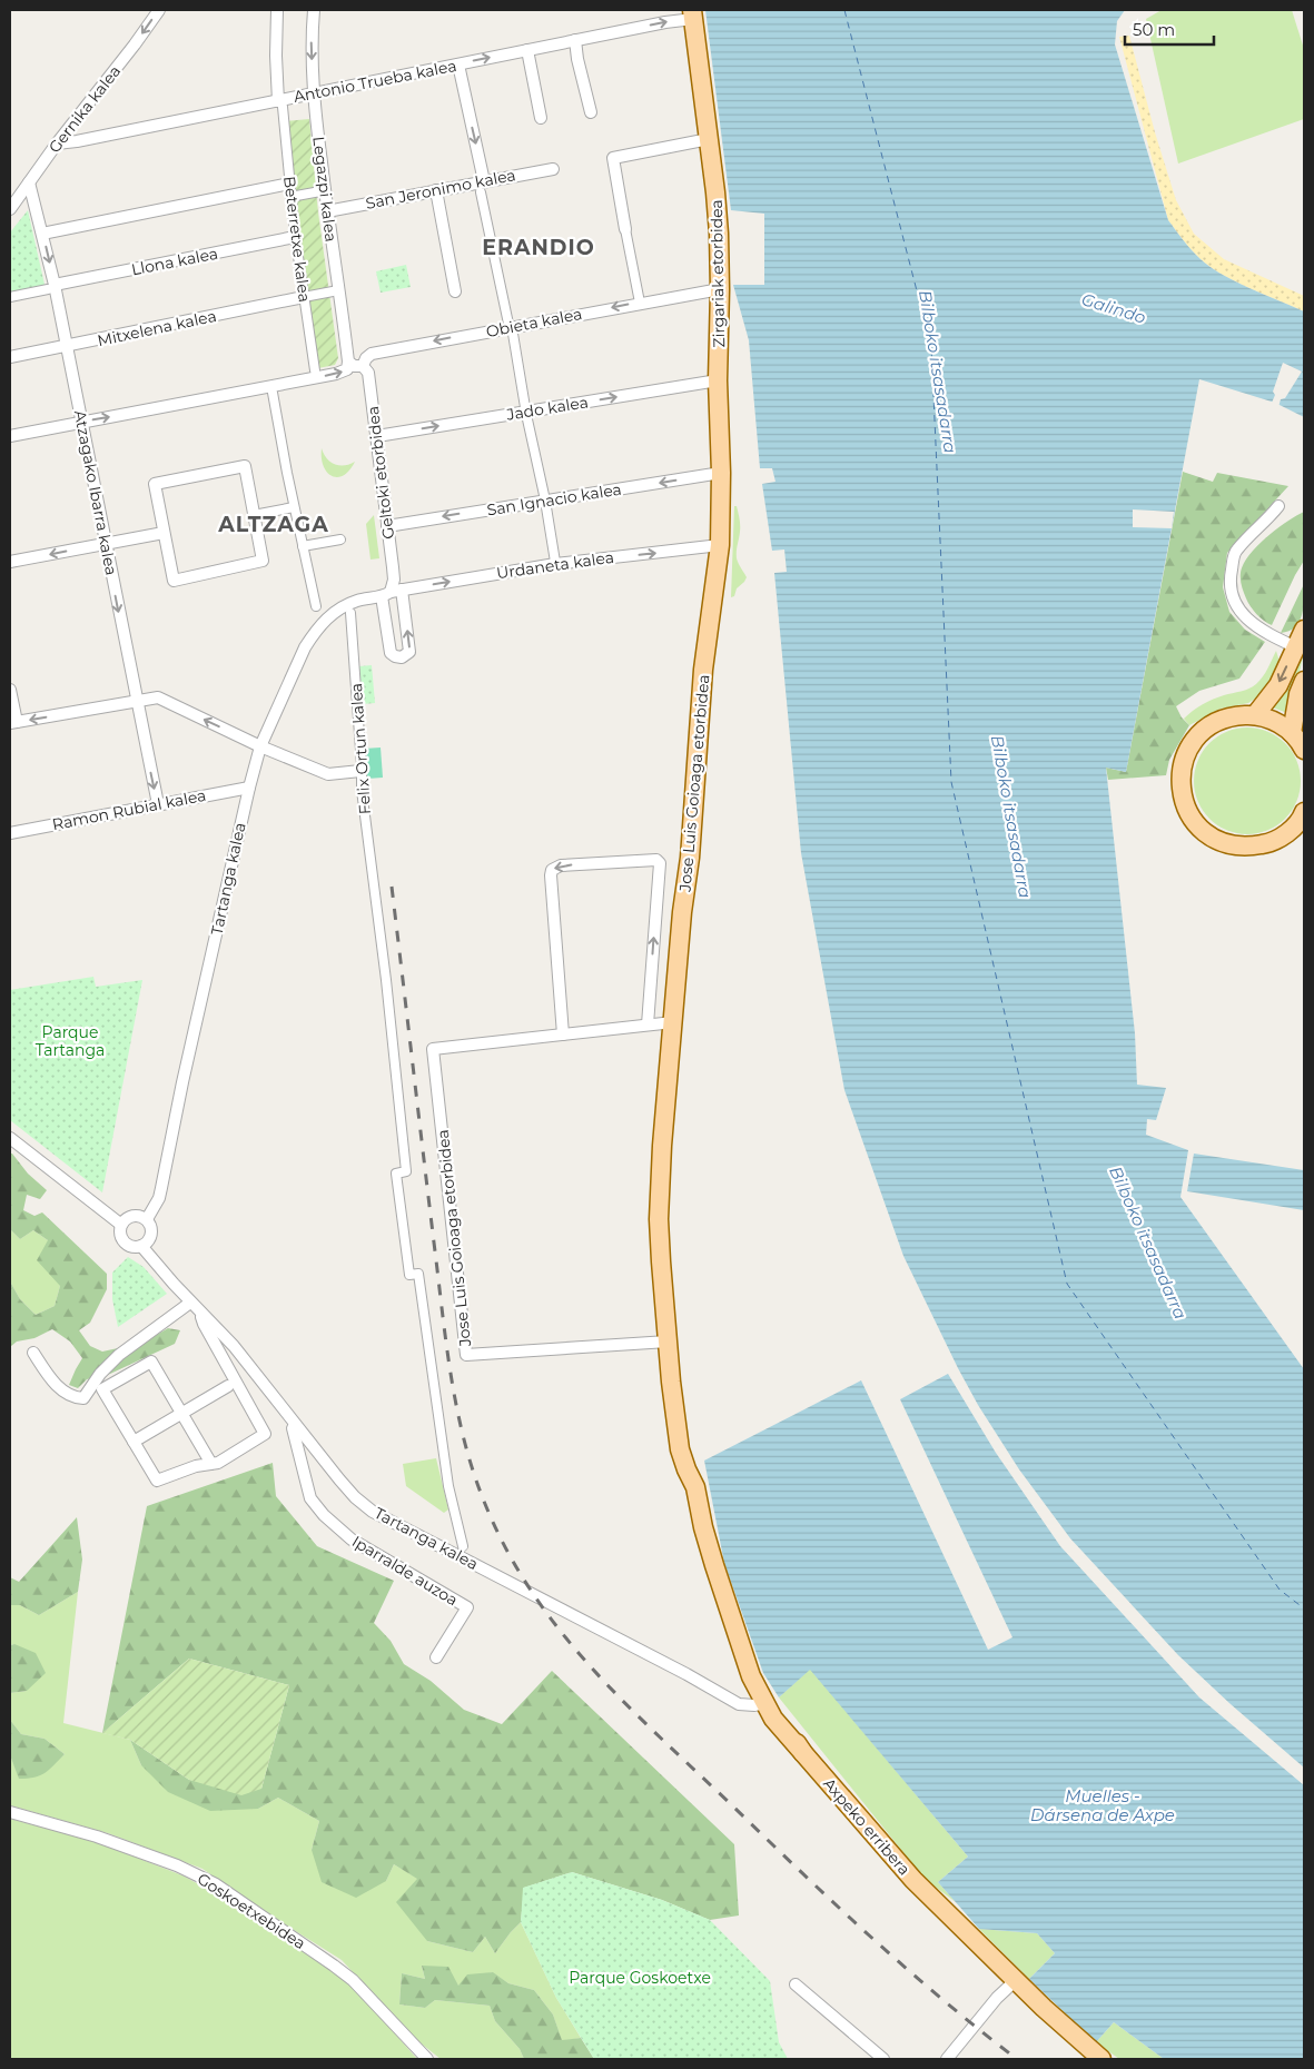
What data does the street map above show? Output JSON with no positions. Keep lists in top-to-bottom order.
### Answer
{
  "streets": {
    "main road": ["Zirgariak etorbidea", "Jose Luis Goioaga etorbidea", "Axpeko erribera"],
    "street": [
      "Antonio Trueba kalea",
      "Gernika kalea",
      "Legazpi kalea",
      "San Jeronimo kalea",
      "Beterretxe kalea",
      "Llona kalea",
      "Obieta kalea",
      "Mitxelena kalea",
      "Jado kalea",
      "Geltoki etorbidea",
      "Atzagako Ibarra kalea",
      "San Ignacio kalea",
      "Urdaneta kalea",
      "Felix Ortun kalea",
      "Ramon Rubial kalea",
      "Tartanga kalea",
      "Iparralde auzoa",
      "Goskoetxebidea"
    ]
  },
  "crossings": [
    ["Antonio Trueba kalea", "Gernika kalea"],
    ["Antonio Trueba kalea", "Legazpi kalea"],
    ["Antonio Trueba kalea", "Beterretxe kalea"],
    ["Antonio Trueba kalea", "Zirgariak etorbidea"],
    ["Gernika kalea", "Atzagako Ibarra kalea"],
    ["Legazpi kalea", "San Jeronimo kalea"],
    ["Legazpi kalea", "Obieta kalea"],
    ["Legazpi kalea", "Geltoki etorbidea"],
    ["Beterretxe kalea", "Llona kalea"],
    ["Beterretxe kalea", "Mitxelena kalea"],
    ["Llona kalea", "Atzagako Ibarra kalea"],
    ["Zirgariak etorbidea", "Obieta kalea"],
    ["Zirgariak etorbidea", "Jado kalea"],
    ["Zirgariak etorbidea", "San Ignacio kalea"],
    ["Zirgariak etorbidea", "Jose Luis Goioaga etorbidea"],
    ["Obieta kalea", "Geltoki etorbidea"],
    ["Obieta kalea", "Atzagako Ibarra kalea"],
    ["Mitxelena kalea", "Atzagako Ibarra kalea"],
    ["Jado kalea", "Geltoki etorbidea"],
    ["Geltoki etorbidea", "San Ignacio kalea"],
    ["Geltoki etorbidea", "Urdaneta kalea"],
    ["Geltoki etorbidea", "Tartanga kalea"],
    ["Atzagako Ibarra kalea", "Ramon Rubial kalea"],
    ["San Ignacio kalea", "Jose Luis Goioaga etorbidea"],
    ["Urdaneta kalea", "Jose Luis Goioaga etorbidea"],
    ["Urdaneta kalea", "Tartanga kalea"],
    ["Jose Luis Goioaga etorbidea", "Tartanga kalea"],
    ["Jose Luis Goioaga etorbidea", "Axpeko erribera"],
    ["Ramon Rubial kalea", "Tartanga kalea"],
    ["Tartanga kalea", "Iparralde auzoa"]
  ],
  "one_way": [
    "Gernika kalea",
    "Jado kalea",
    "Atzagako Ibarra kalea",
    "San Ignacio kalea",
    "Urdaneta kalea"
  ],
  "districts": ["ERANDIO", "ALTZAGA"],
  "water": ["Galindo", "Bilboko itsasadarra", "Muelles - Dársena de Axpe"],
  "parks": ["Parque Tartanga", "Parque Goskoetxe"],
  "scale_bar": "50 m"
}
